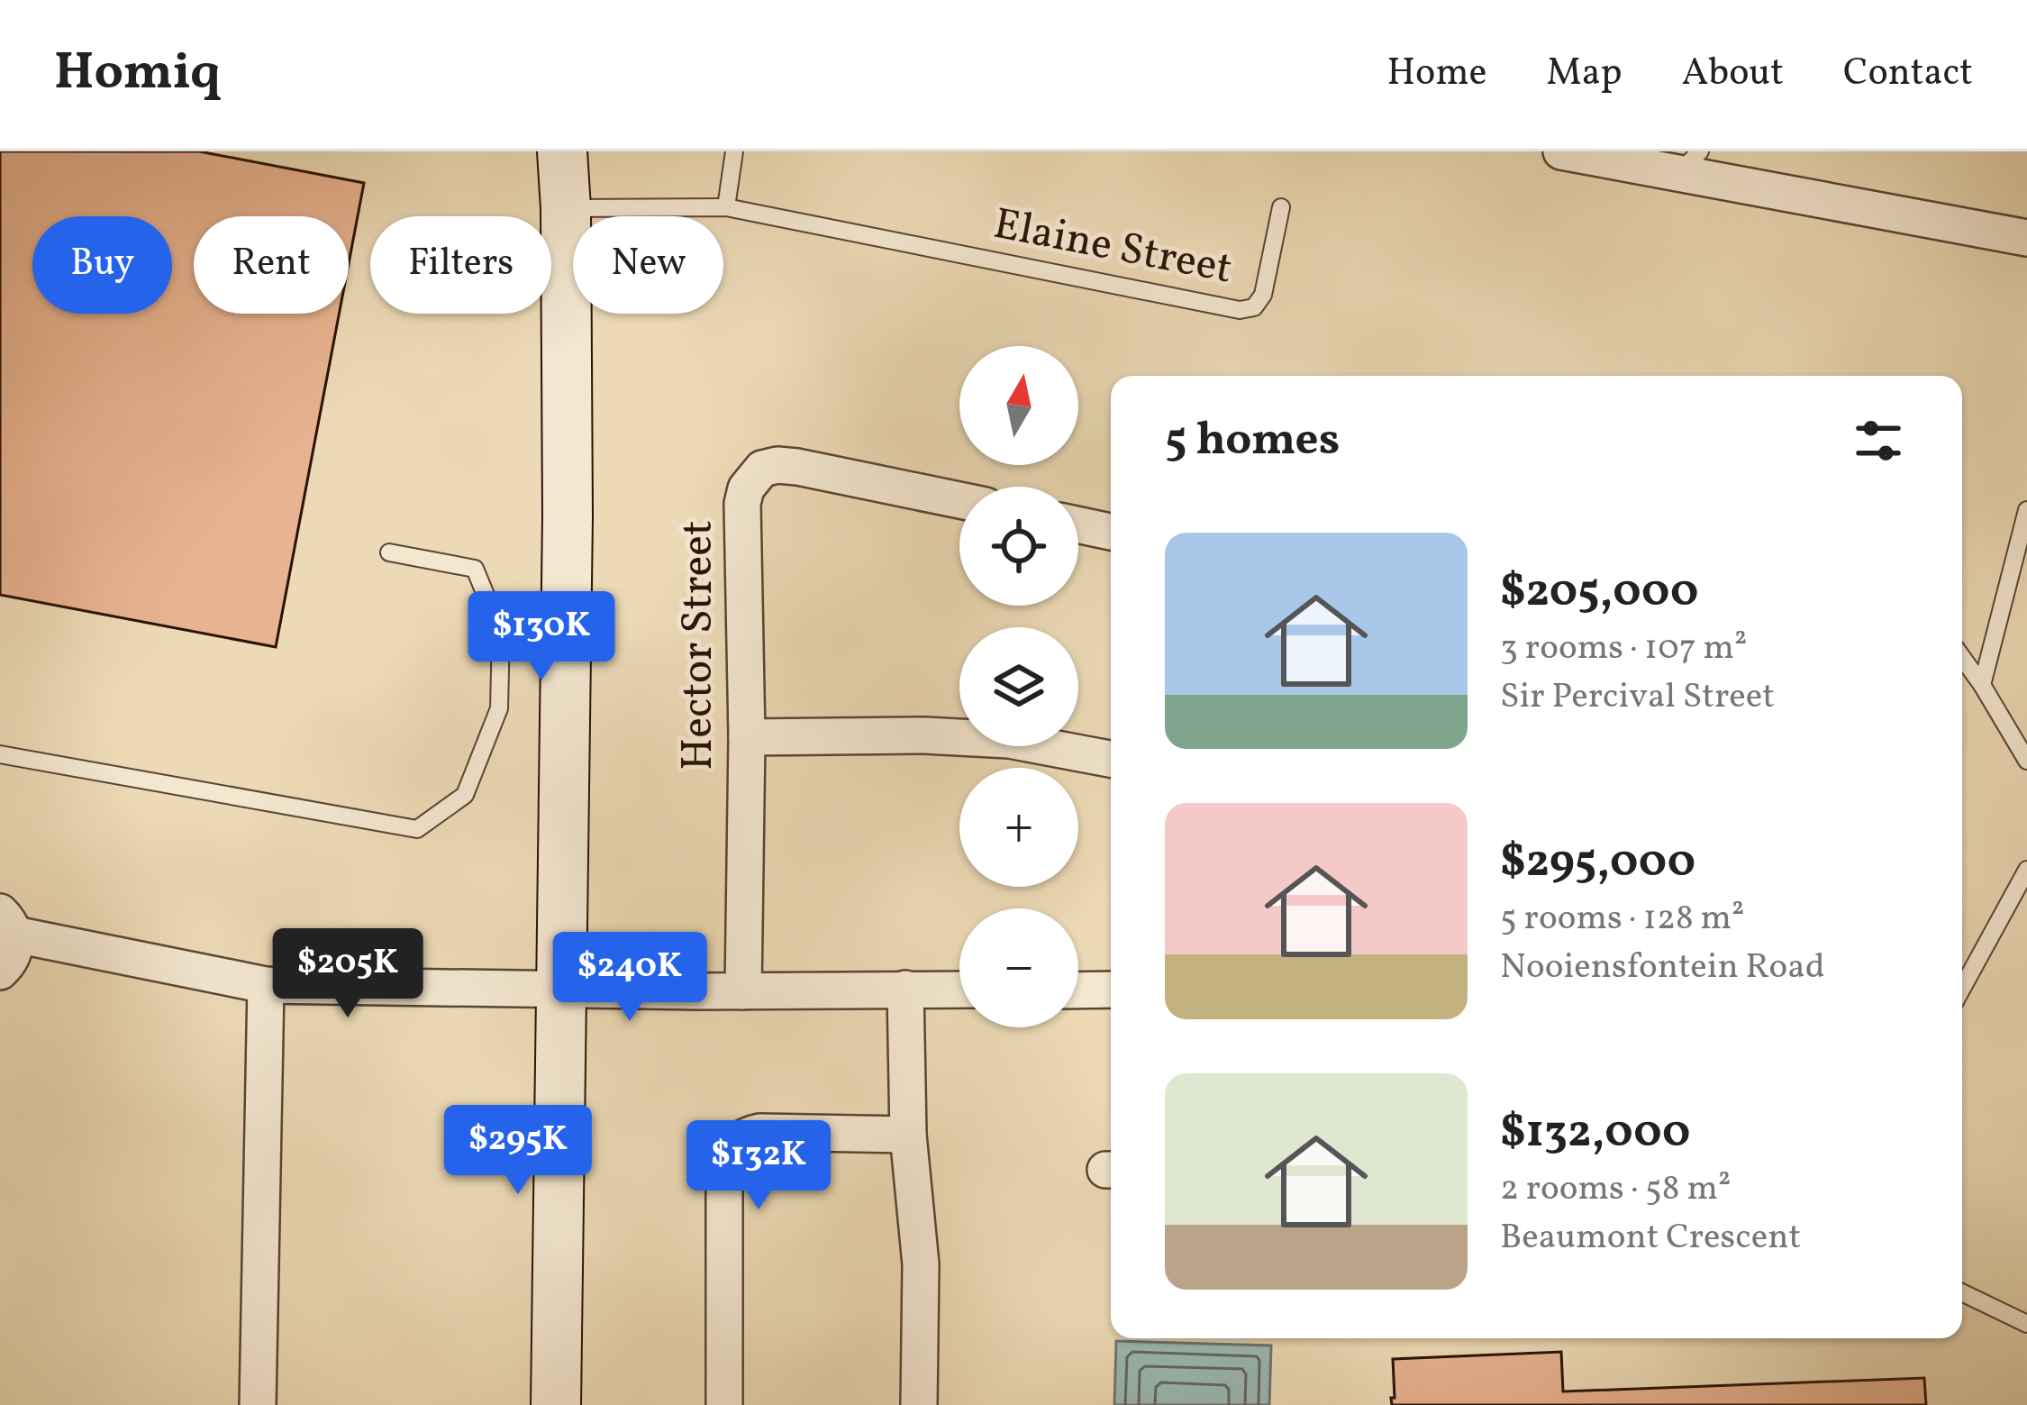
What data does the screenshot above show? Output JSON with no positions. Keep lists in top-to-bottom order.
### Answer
{
  "streets": {
    "street": ["Hector Street"],
    "lane": ["Elaine Street"]
  },
  "north": "top",
  "page": {
    "header": "Homiq",
    "nav": [
      "Home",
      "Map",
      "About",
      "Contact"
    ],
    "chip": [
      "Buy",
      "Rent",
      "Filters",
      "New"
    ],
    "map_buttons": ["+", "−"],
    "heading": "5 homes",
    "list": [
      {
        "name": "$205,000",
        "note": "3 rooms · 107 m² · Sir Percival Street"
      },
      {
        "name": "$295,000",
        "note": "5 rooms · 128 m² · Nooiensfontein Road"
      },
      {
        "name": "$132,000",
        "note": "2 rooms · 58 m² · Beaumont Crescent"
      }
    ],
    "price": [
      "$130K",
      "$205K",
      "$240K",
      "$295K",
      "$132K"
    ]
  }
}
